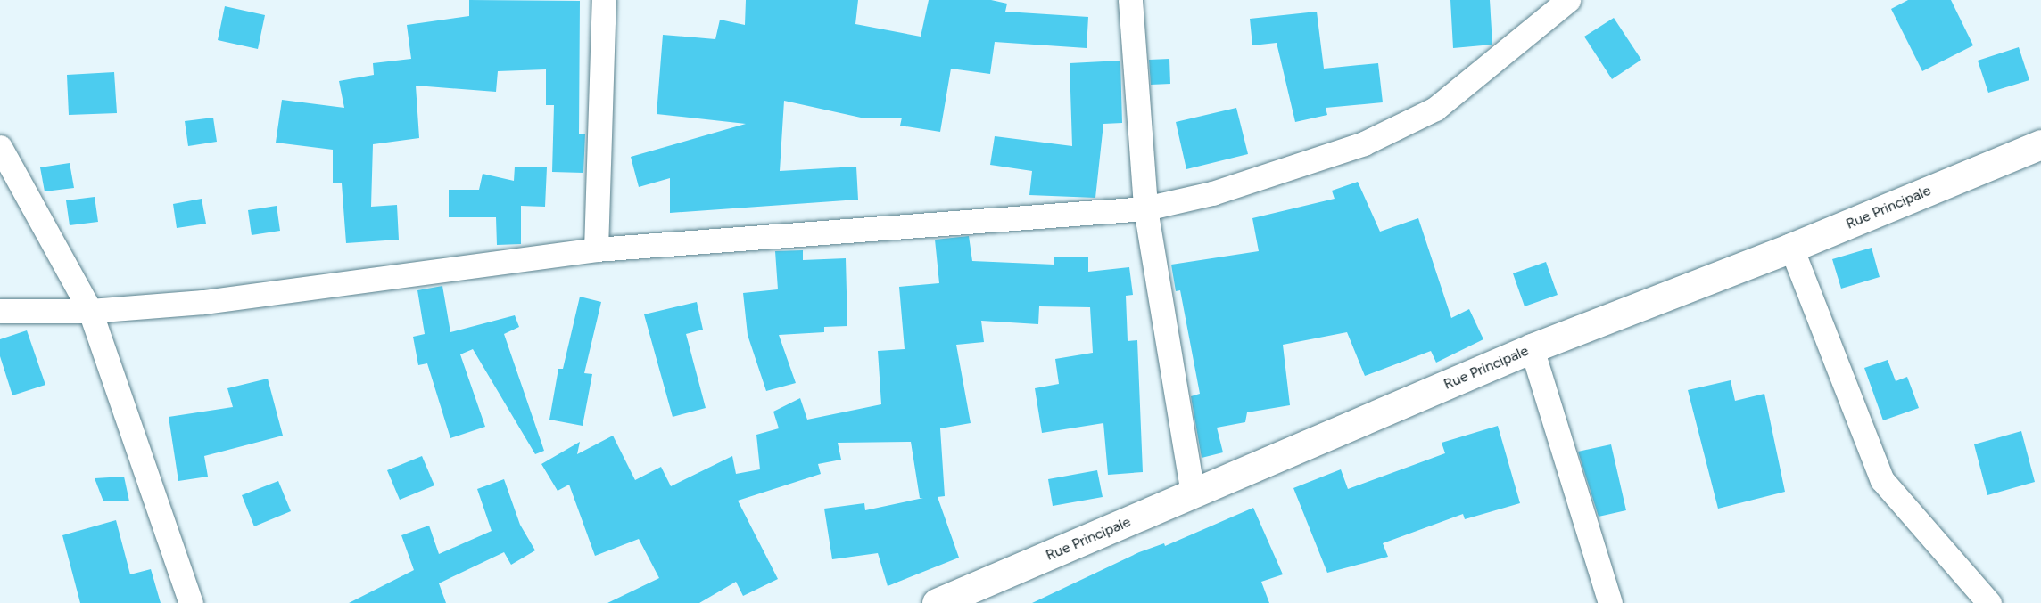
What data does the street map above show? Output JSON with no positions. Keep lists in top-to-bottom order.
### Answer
{
  "streets": {
    "main road": ["Rue Principale"]
  }
}
